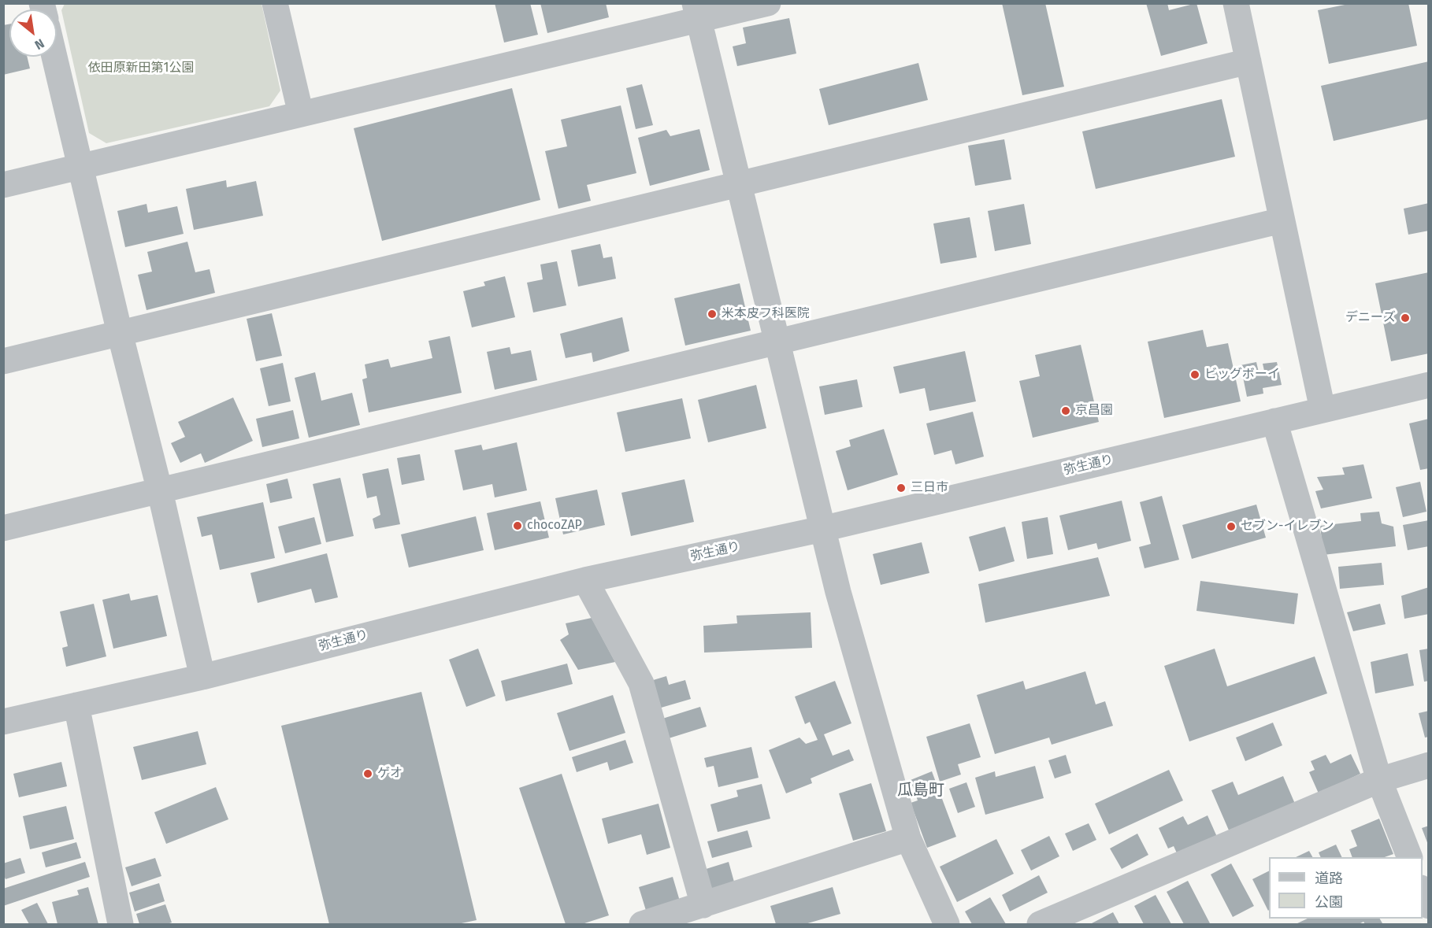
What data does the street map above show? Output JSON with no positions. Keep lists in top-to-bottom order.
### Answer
{
  "streets": {
    "street": ["弥生通り"]
  },
  "districts": ["瓜島町"],
  "parks": ["依田原新田第1公園"],
  "places": [
    "米本皮フ科医院",
    "デニーズ",
    "ビッグボーイ",
    "京昌園",
    "三日市",
    "chocoZAP",
    "セブン-イレブン",
    "ゲオ"
  ],
  "legend": ["道路", "公園"],
  "north": "bottom right"
}
